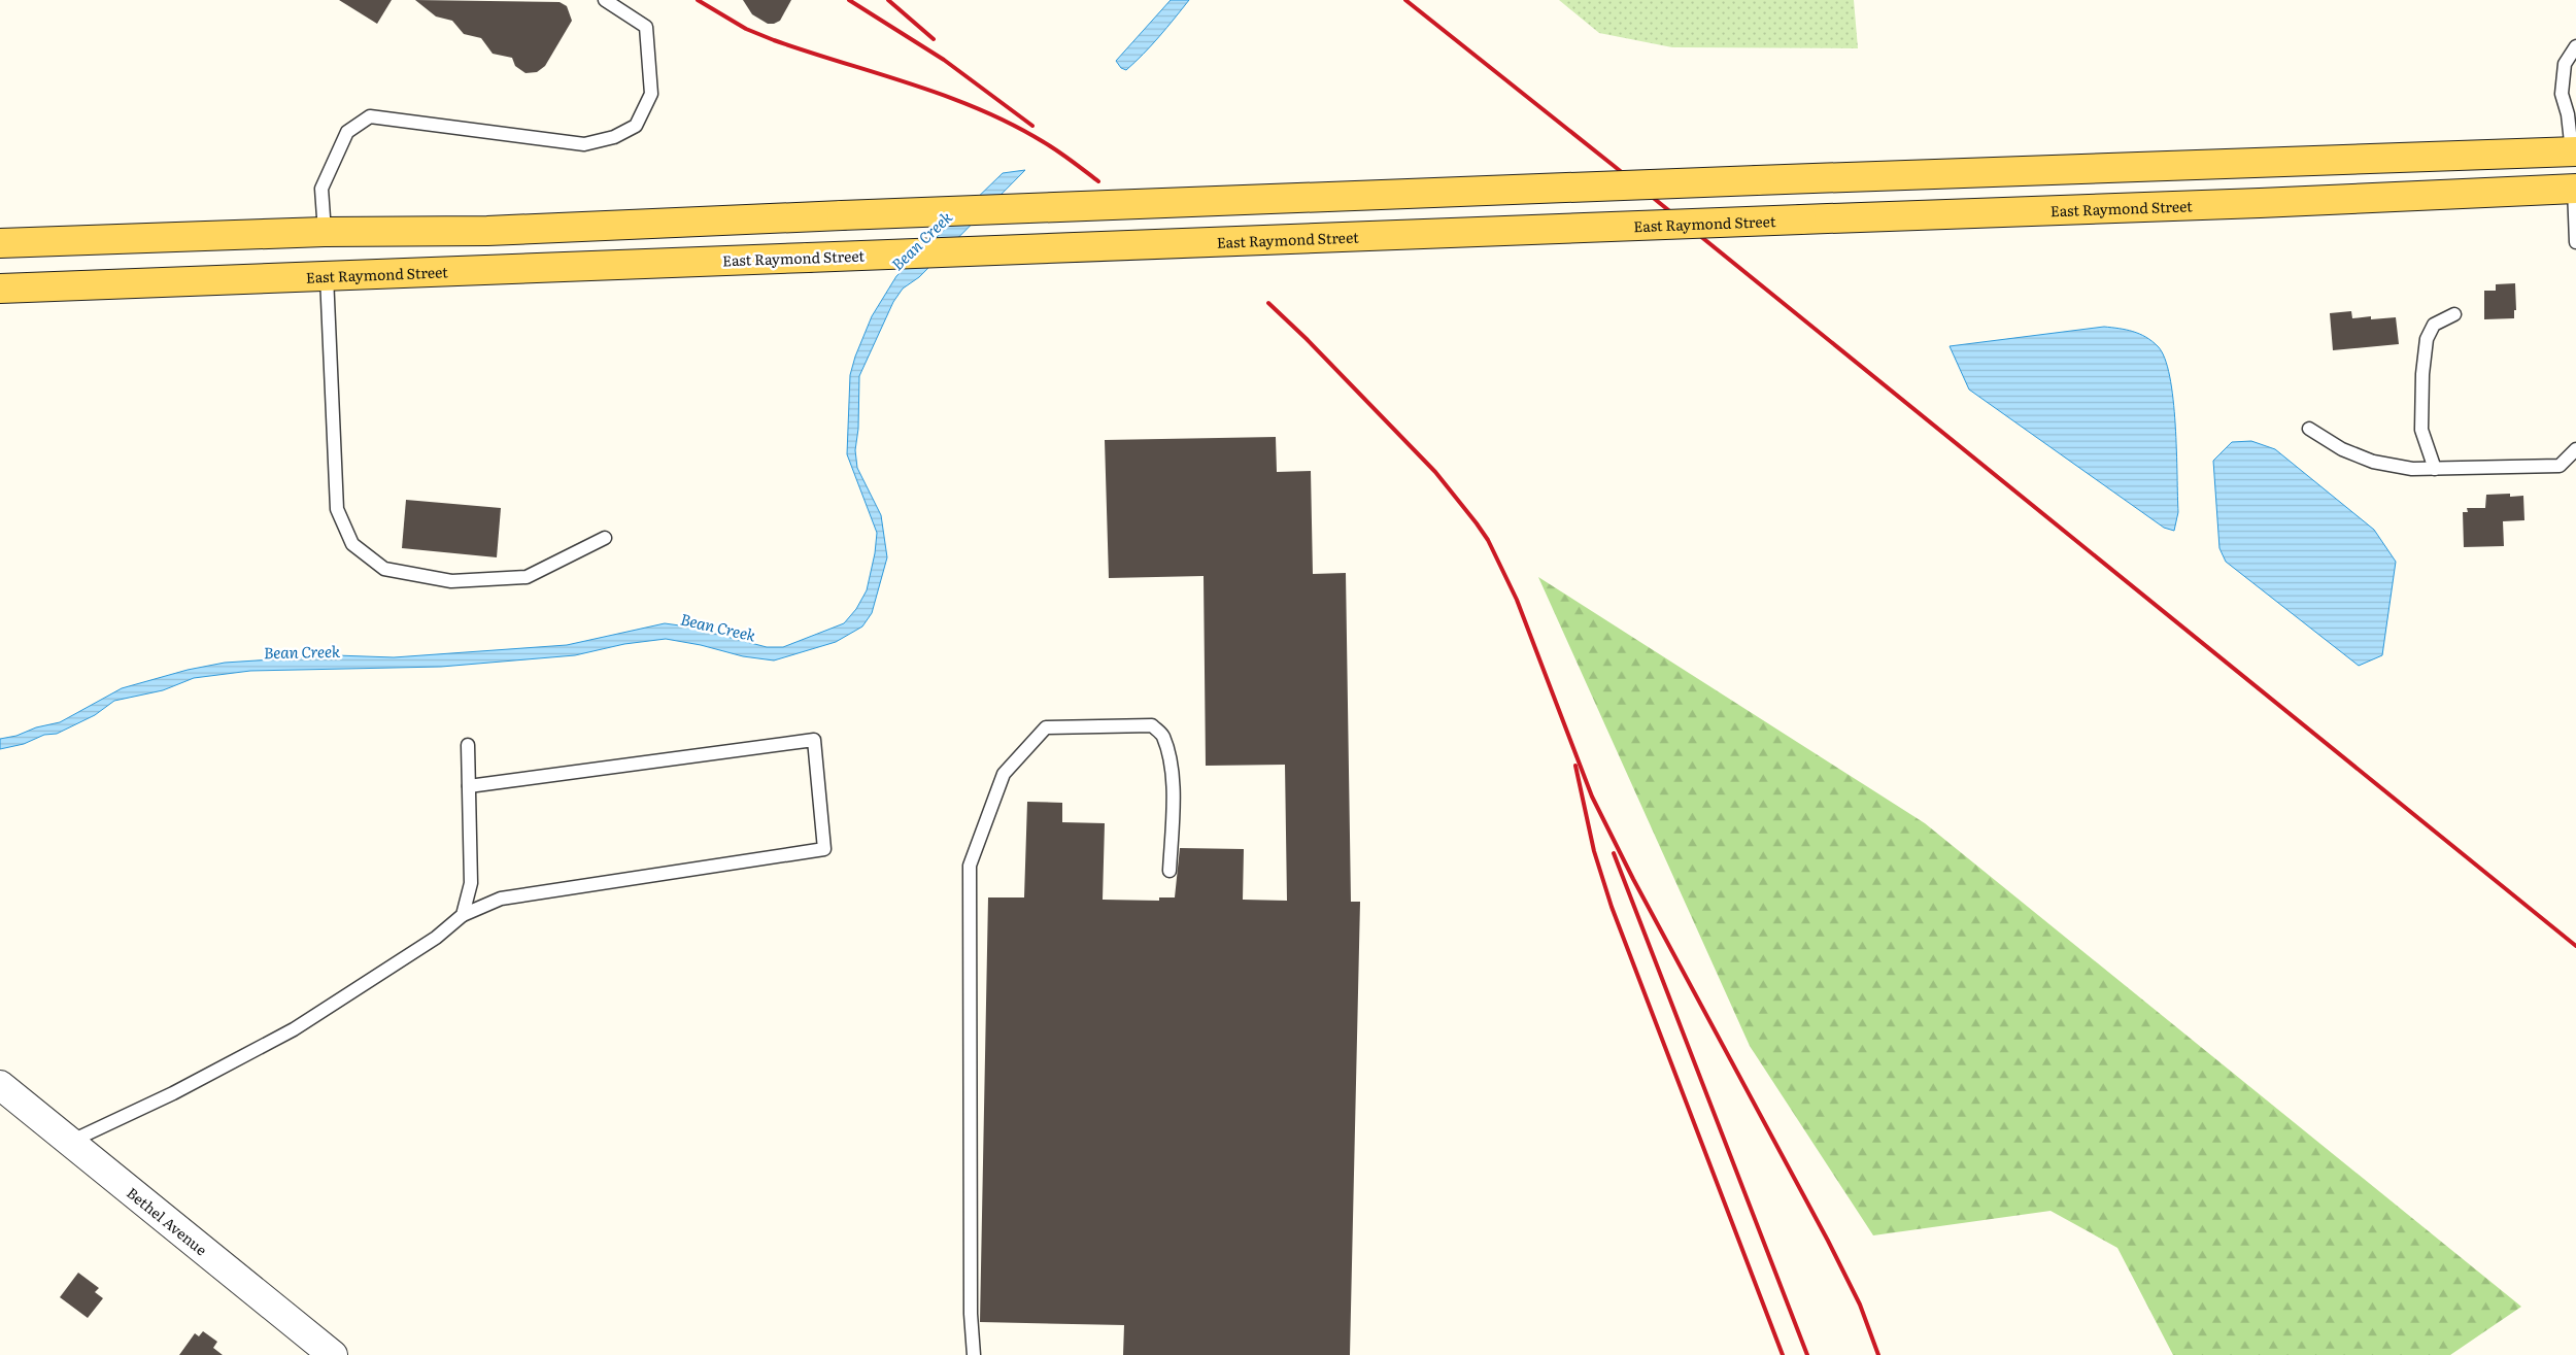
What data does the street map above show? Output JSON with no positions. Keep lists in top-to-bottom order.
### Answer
{
  "streets": {
    "main road": ["East Raymond Street"],
    "street": ["Bethel Avenue"]
  },
  "water": ["Bean Creek"]
}
